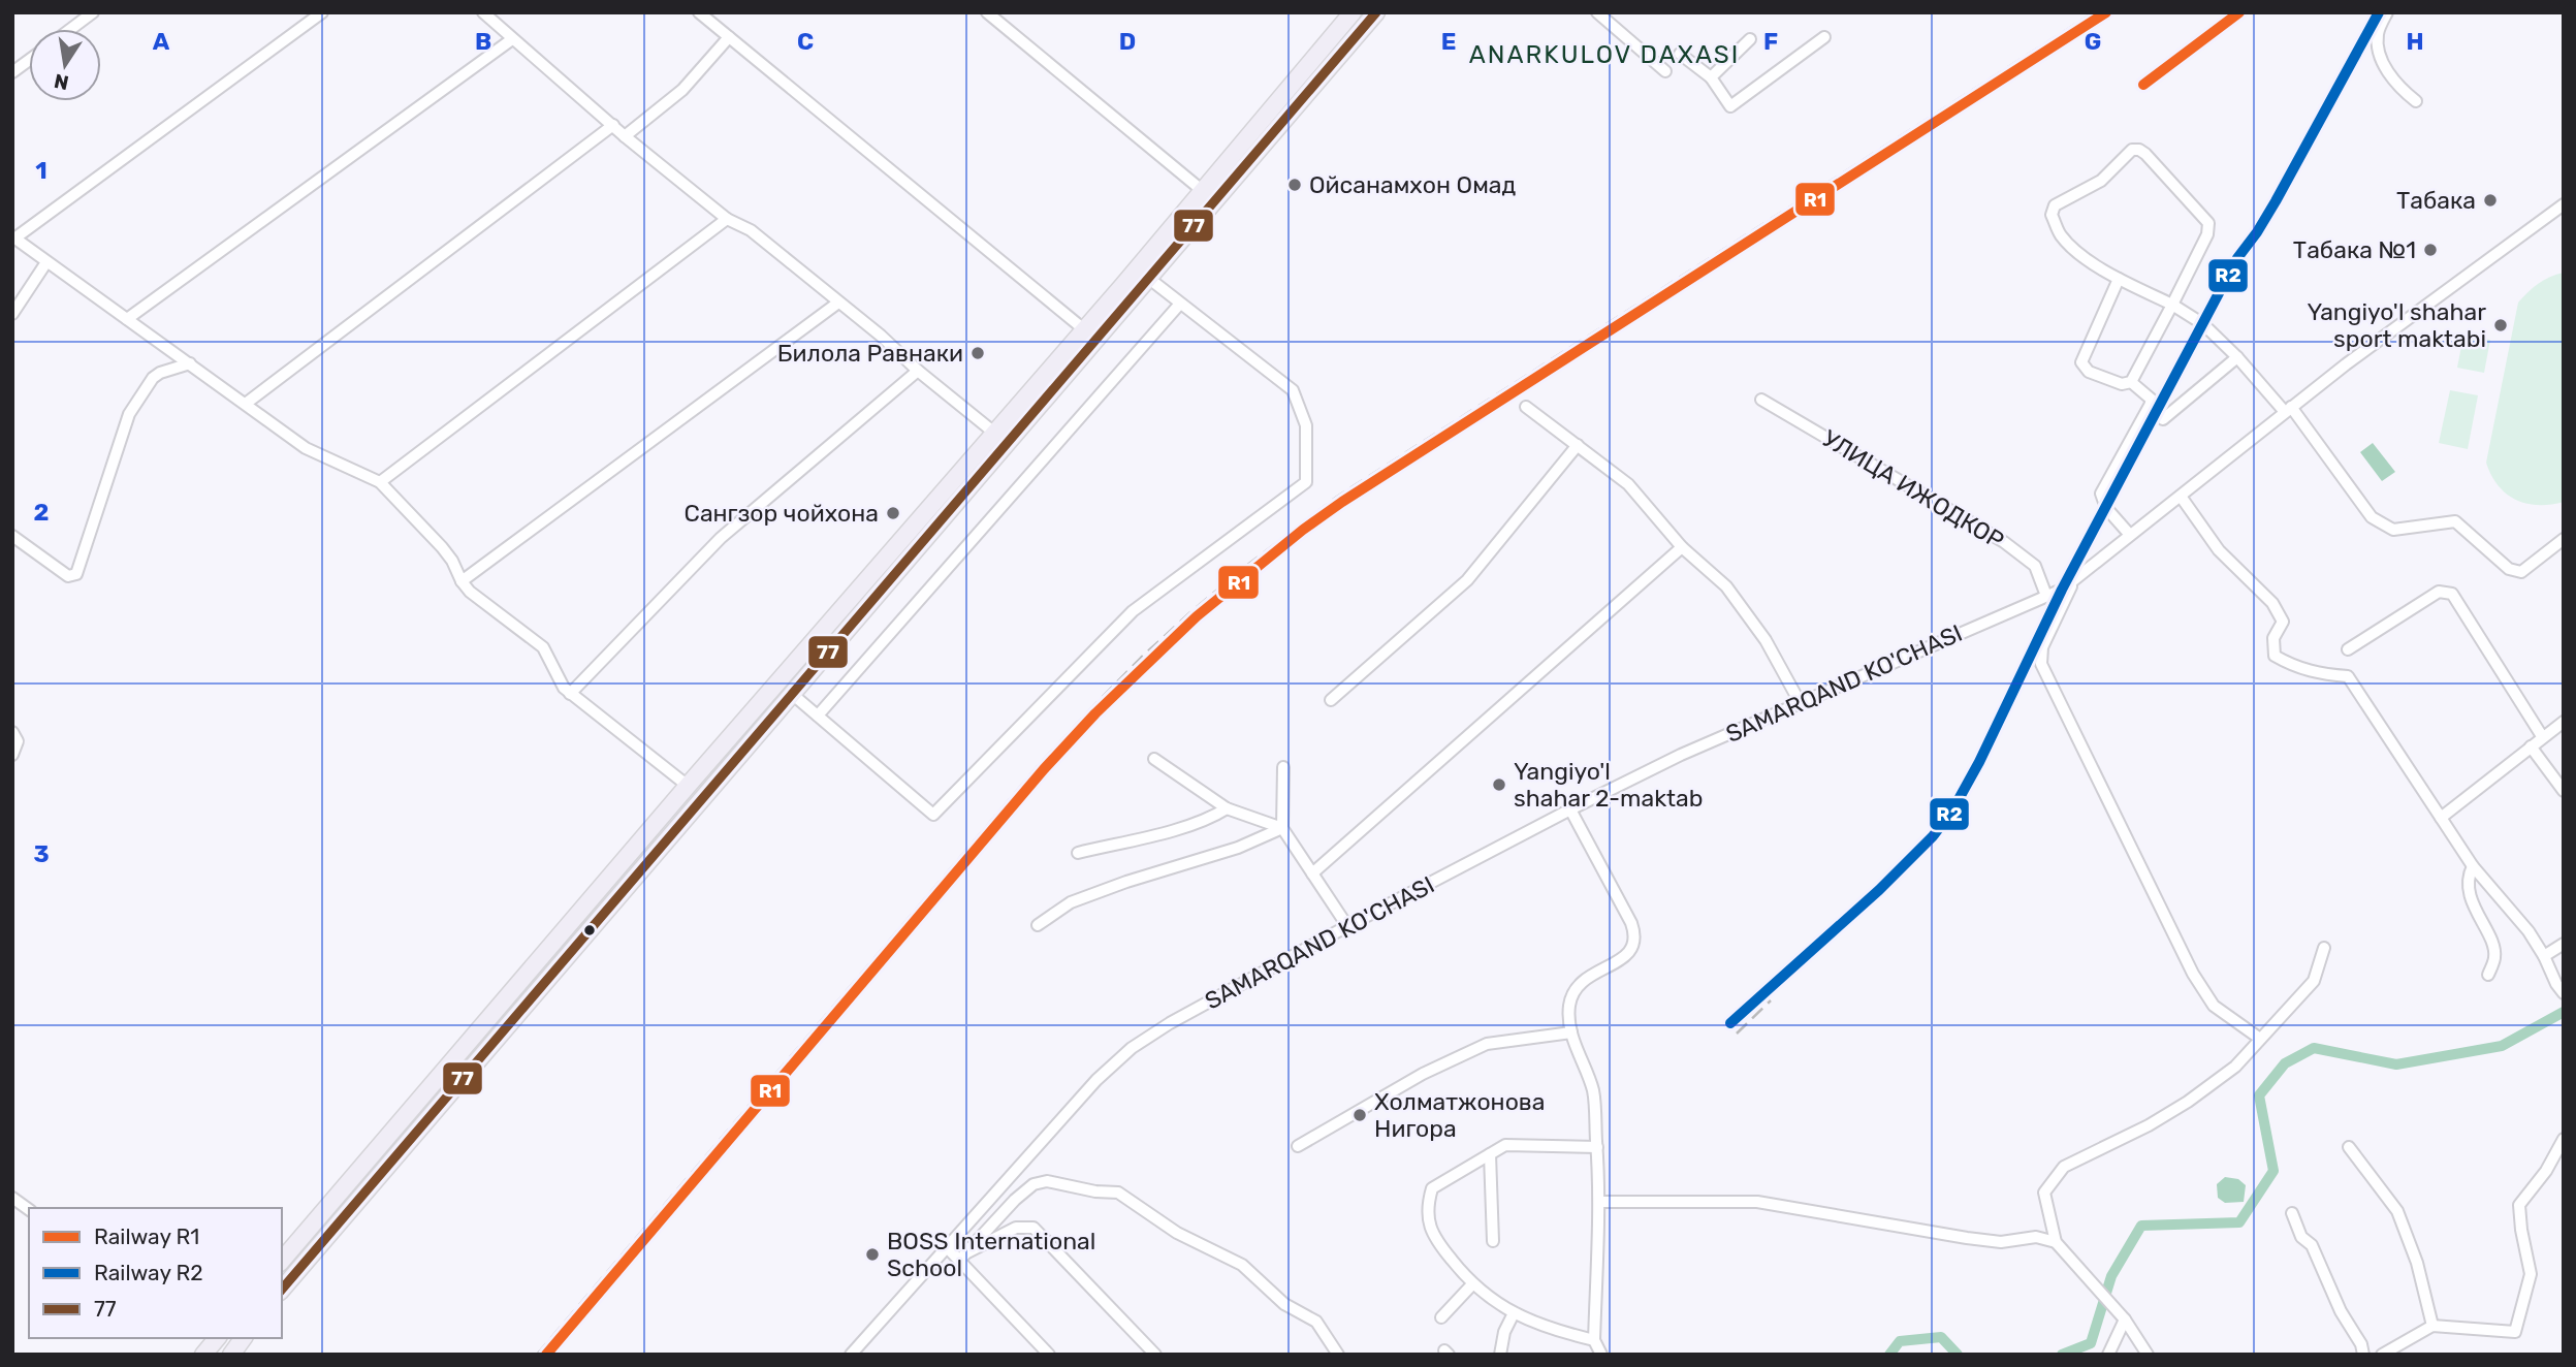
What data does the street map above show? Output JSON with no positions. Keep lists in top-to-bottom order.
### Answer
{
  "streets": {
    "street": ["УЛИЦА ИЖОДКОР", "SAMARQAND KO'CHASI"]
  },
  "crossings": [
    ["УЛИЦА ИЖОДКОР", "SAMARQAND KO'CHASI"]
  ],
  "districts": ["ANARKULOV DAXASI"],
  "places": [
    "Ойсанамхон Омад",
    "Табака",
    "Табака №1",
    "Yangiyo'l shahar sport maktabi",
    "Билола Равнаки",
    "Сангзор чойхона",
    "Yangiyo'l shahar 2-maktab",
    "Холматжонова Нигора",
    "BOSS International School"
  ],
  "lines": ["rail line R1", "rail line R2", "transit line 77"],
  "legend": ["Railway R1", "Railway R2", "77"],
  "north": "bottom",
  "grid": {
    "columns": [
      "A",
      "B",
      "C",
      "D",
      "E",
      "F",
      "G",
      "H"
    ],
    "rows": ["1", "2", "3"]
  }
}
